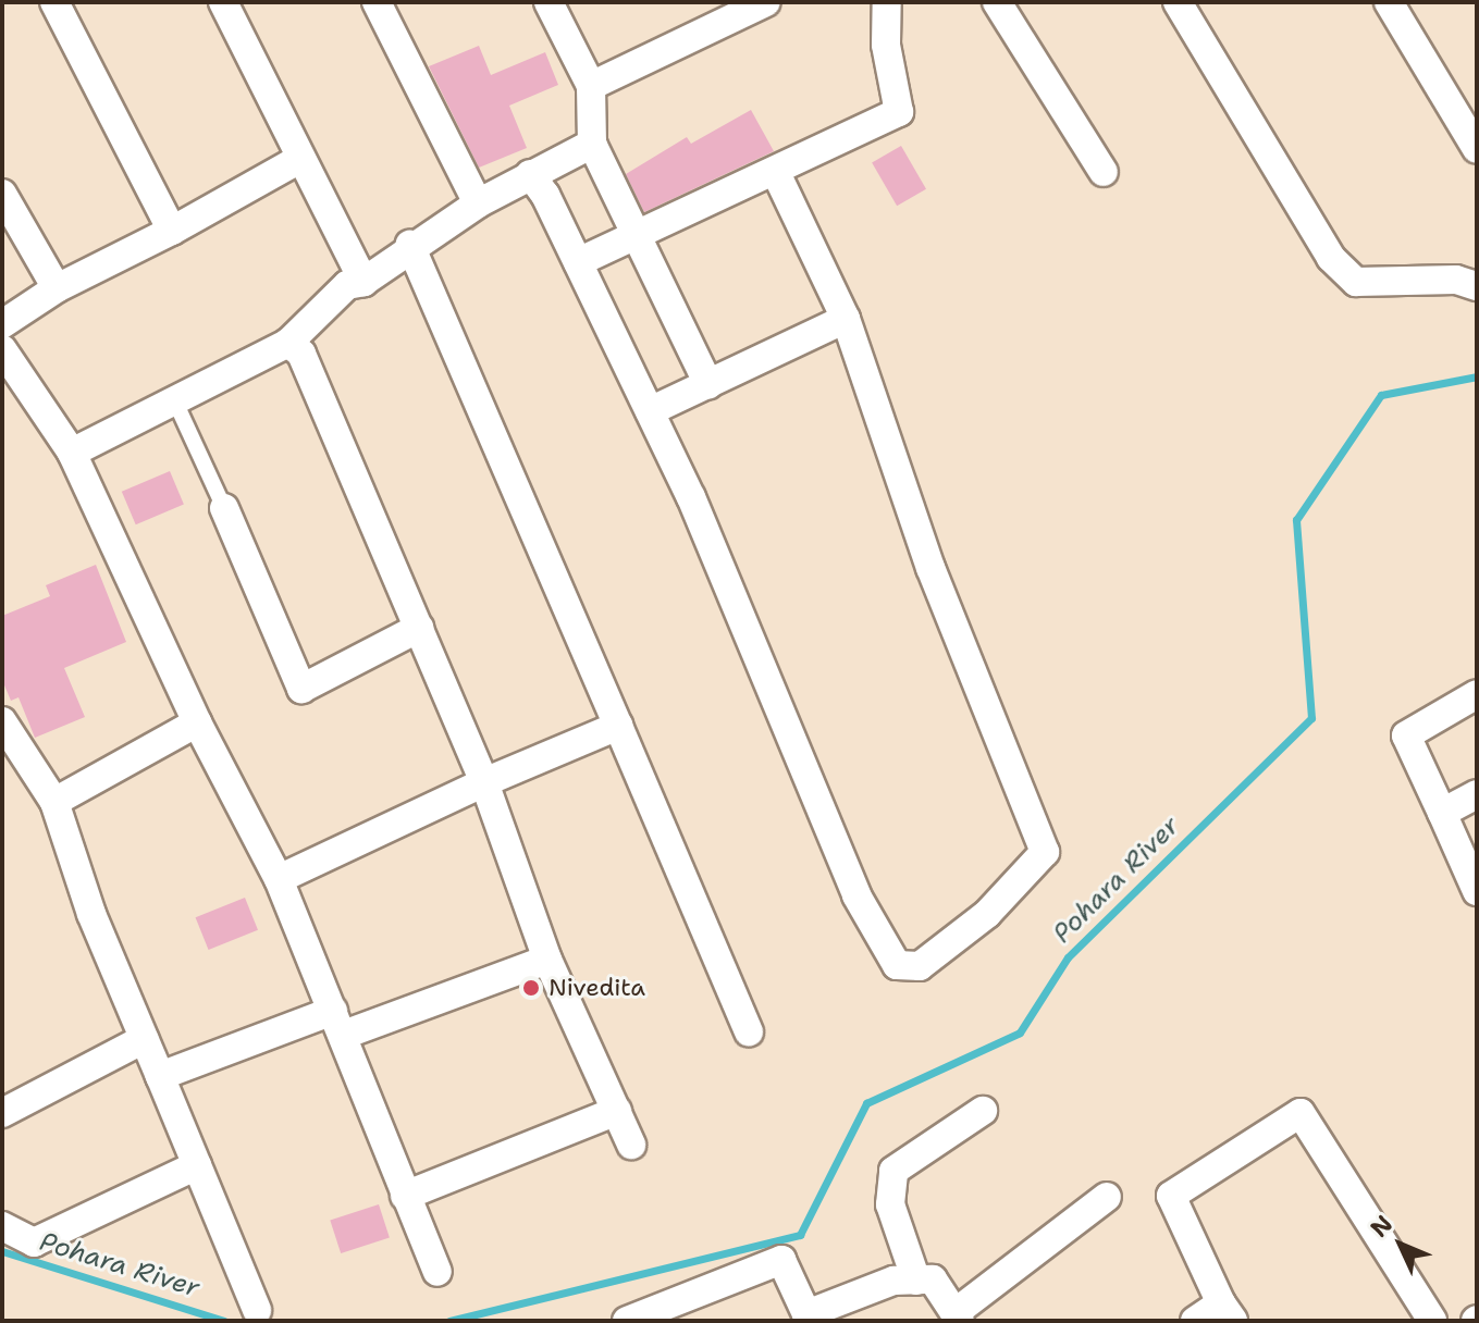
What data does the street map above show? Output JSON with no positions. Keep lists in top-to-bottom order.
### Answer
{
  "water": ["Pohara River"],
  "places": ["Nivedita"],
  "north": "top left"
}
